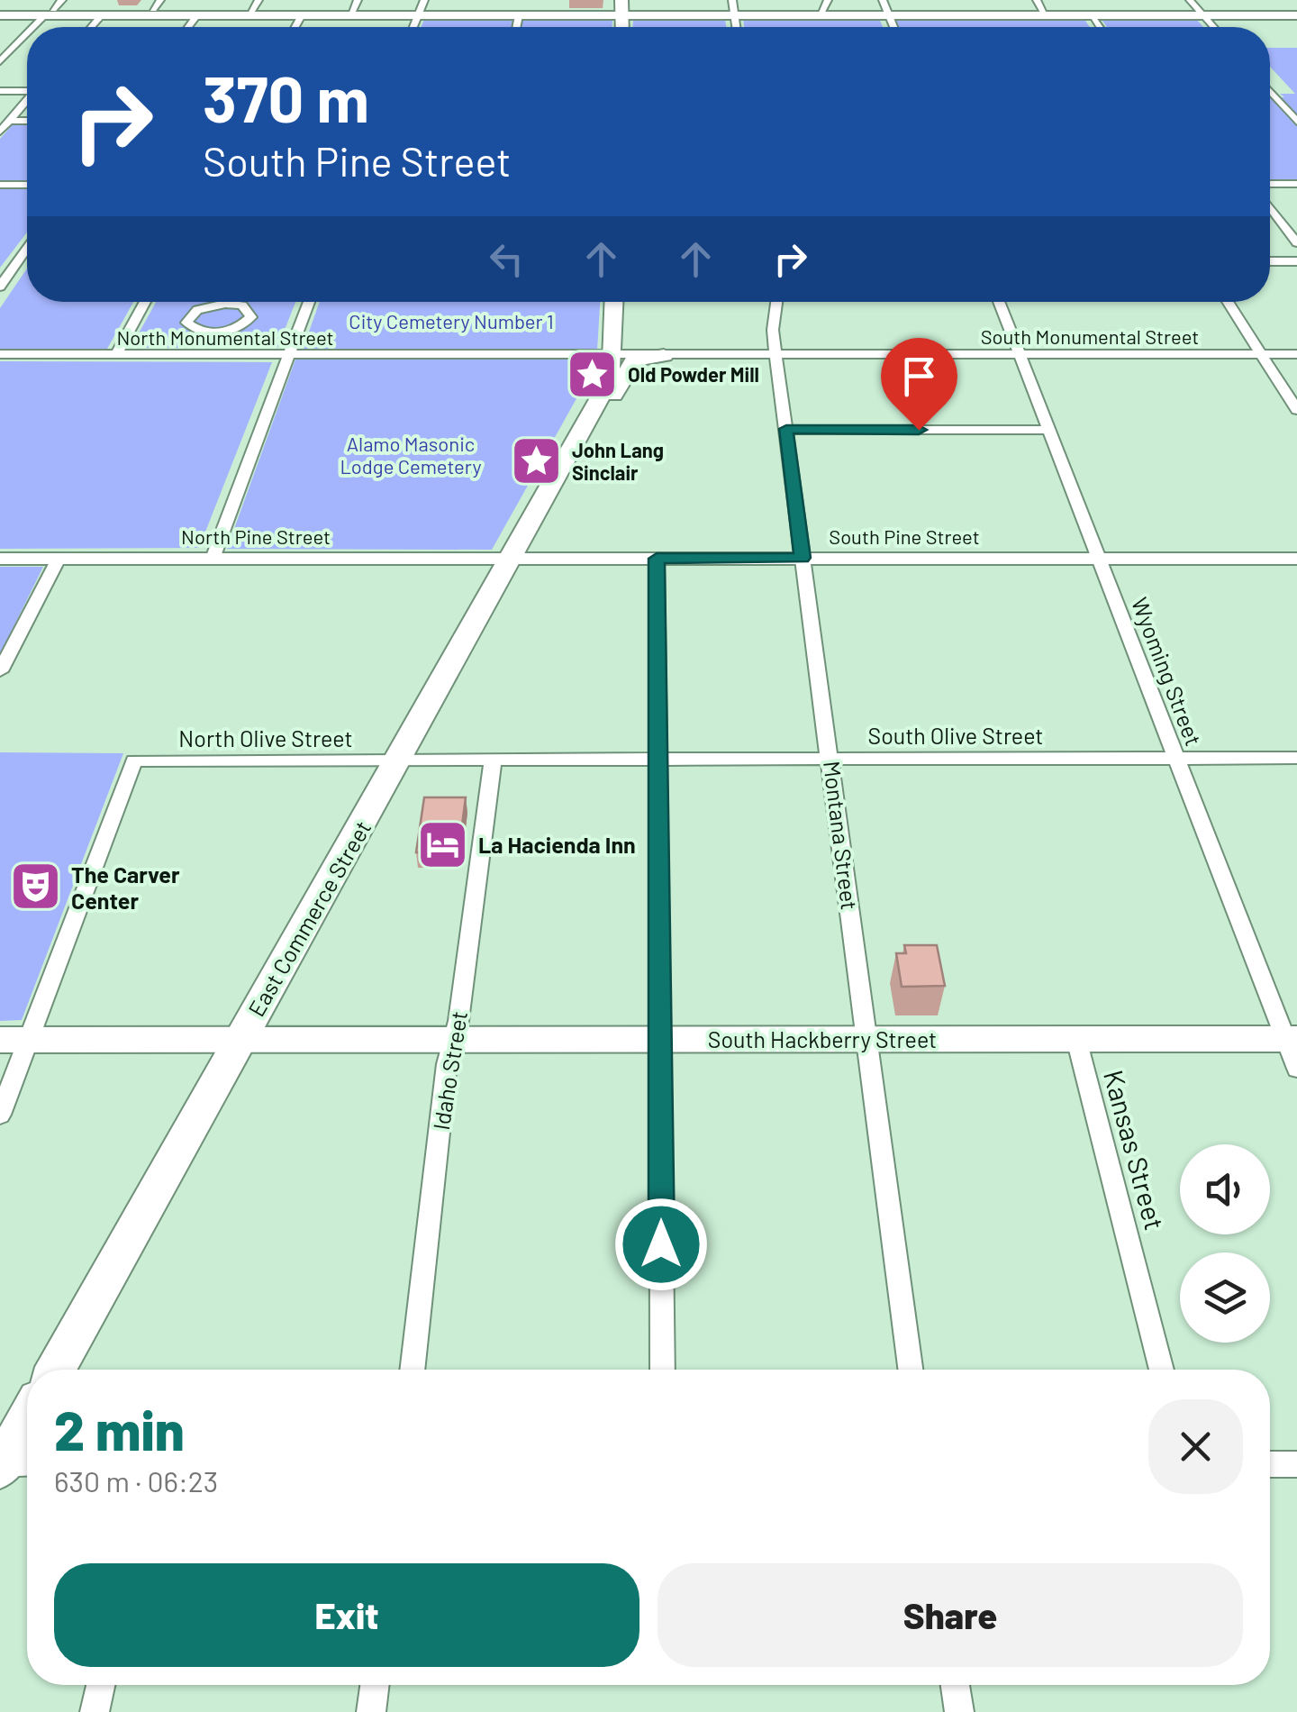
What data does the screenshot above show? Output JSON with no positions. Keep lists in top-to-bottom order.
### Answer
{
  "streets": {
    "main road": ["East Commerce Street", "South Hackberry Street"],
    "street": [
      "South Monumental Street",
      "North Monumental Street",
      "North Pine Street",
      "South Pine Street",
      "Wyoming Street",
      "South Olive Street",
      "North Olive Street",
      "Montana Street",
      "Idaho Street",
      "Kansas Street"
    ]
  },
  "crossings": [
    ["South Monumental Street", "North Monumental Street"],
    ["South Monumental Street", "Wyoming Street"],
    ["South Monumental Street", "Montana Street"],
    ["South Monumental Street", "East Commerce Street"],
    ["North Monumental Street", "East Commerce Street"],
    ["North Pine Street", "South Pine Street"],
    ["North Pine Street", "East Commerce Street"],
    ["South Pine Street", "Wyoming Street"],
    ["South Pine Street", "Montana Street"],
    ["South Pine Street", "East Commerce Street"],
    ["Wyoming Street", "South Olive Street"],
    ["Wyoming Street", "South Hackberry Street"],
    ["South Olive Street", "North Olive Street"],
    ["South Olive Street", "Montana Street"],
    ["South Olive Street", "East Commerce Street"],
    ["South Olive Street", "Idaho Street"],
    ["North Olive Street", "East Commerce Street"],
    ["North Olive Street", "South Hackberry Street"],
    ["Montana Street", "South Hackberry Street"],
    ["East Commerce Street", "South Hackberry Street"],
    ["South Hackberry Street", "Idaho Street"],
    ["South Hackberry Street", "Kansas Street"]
  ],
  "parks": ["City Cemetery Number 1", "Alamo Masonic Lodge Cemetery"],
  "places": {
    "place": ["Old Powder Mill", "John Lang Sinclair"],
    "hotel": ["La Hacienda Inn"],
    "theatre": ["The Carver Center"]
  },
  "page": {
    "turn": ["370 m", "South Pine Street"],
    "heading": ["2 min", "630 m · 06:23"],
    "buttons": ["Exit", "Share"]
  }
}
